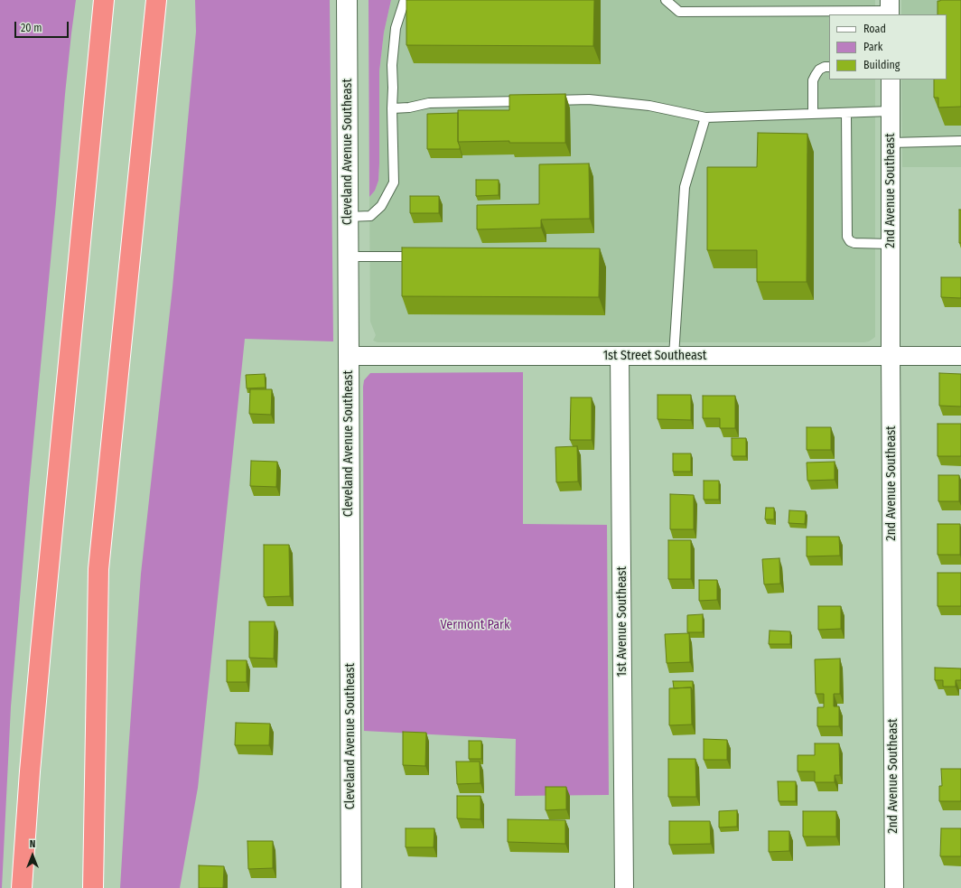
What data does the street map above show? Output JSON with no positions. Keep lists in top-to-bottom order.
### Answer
{
  "streets": {
    "street": [
      "Cleveland Avenue Southeast",
      "2nd Avenue Southeast",
      "1st Street Southeast",
      "1st Avenue Southeast"
    ]
  },
  "crossings": [
    ["Cleveland Avenue Southeast", "1st Street Southeast"],
    ["2nd Avenue Southeast", "1st Street Southeast"],
    ["1st Street Southeast", "1st Avenue Southeast"]
  ],
  "parks": ["Vermont Park"],
  "legend": ["Road", "Park", "Building"],
  "scale_bar": "20 m",
  "north": "top"
}
